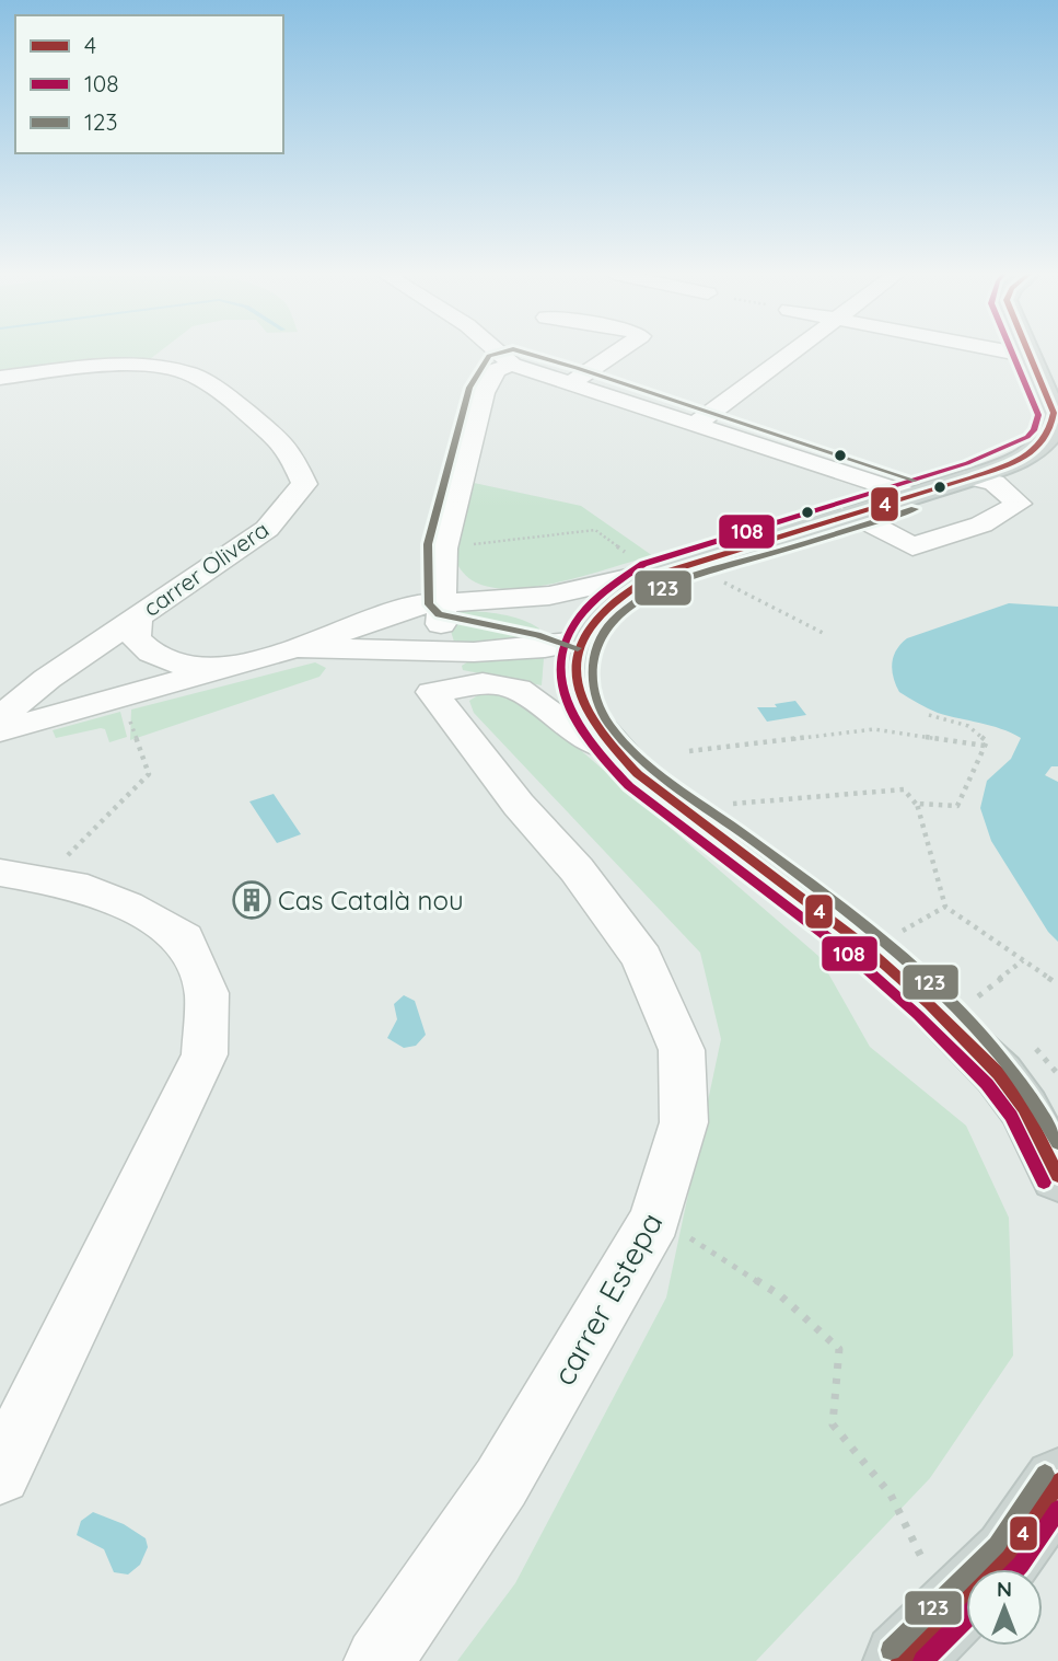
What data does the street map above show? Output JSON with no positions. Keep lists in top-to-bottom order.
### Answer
{
  "streets": {
    "street": ["carrer Olivera", "carrer Estepa"]
  },
  "places": {
    "building": ["Cas Català nou"]
  },
  "lines": ["transit line 4", "transit line 108", "transit line 123"],
  "legend": ["4", "108", "123"],
  "north": "top"
}
